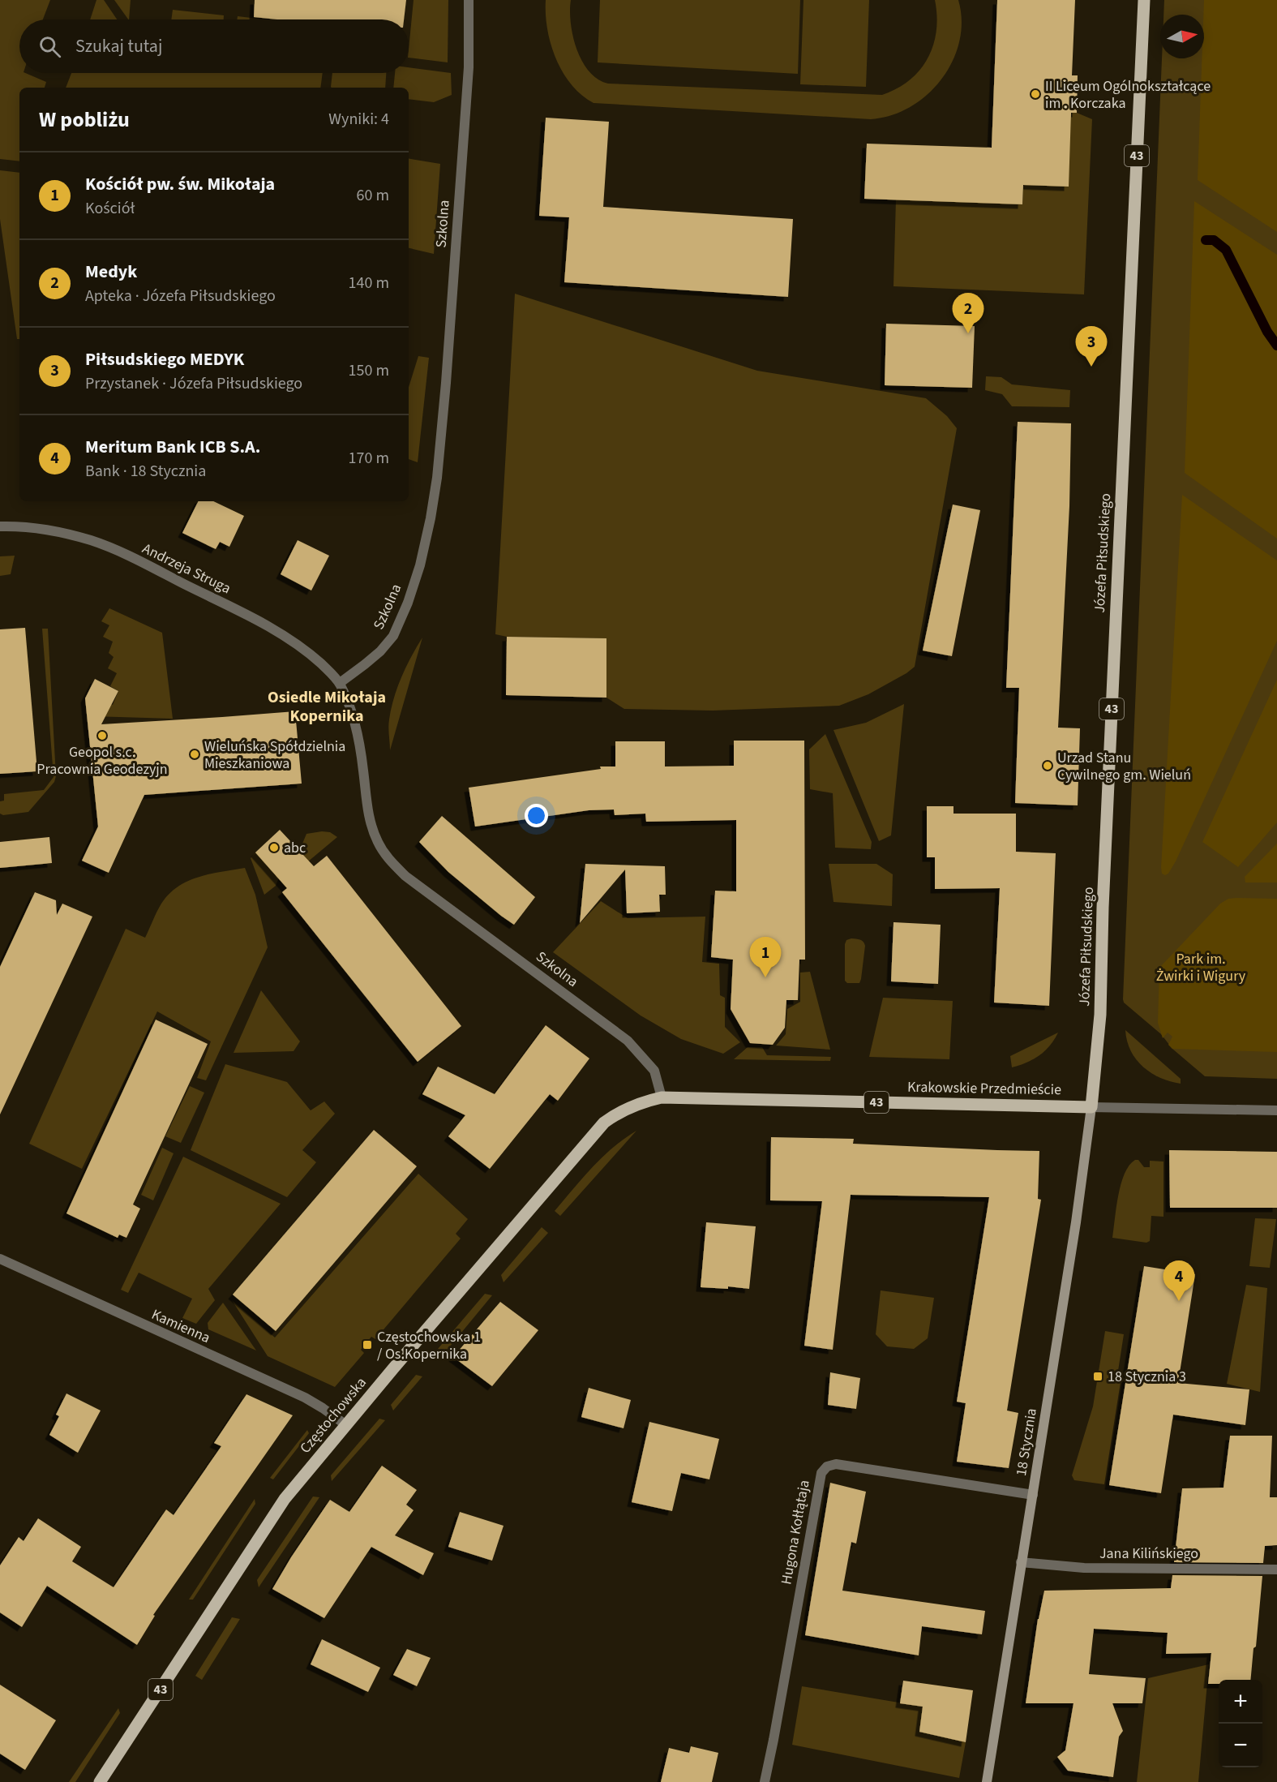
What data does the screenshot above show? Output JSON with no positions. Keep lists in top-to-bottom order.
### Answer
{
  "streets": {
    "main road": [
      "43",
      "Józefa Piłsudskiego",
      "Krakowskie Przedmieście",
      "Częstochowska",
      "18 Stycznia"
    ],
    "street": [
      "Szkolna",
      "Andrzeja Struga",
      "Kamienna",
      "Hugona Kołłątaja",
      "Jana Kilińskiego"
    ]
  },
  "crossings": [
    ["Szkolna", "Andrzeja Struga"],
    ["Szkolna", "Krakowskie Przedmieście"],
    ["Szkolna", "Częstochowska"],
    ["Józefa Piłsudskiego", "Krakowskie Przedmieście"],
    ["Józefa Piłsudskiego", "18 Stycznia"],
    ["Krakowskie Przedmieście", "Częstochowska"],
    ["Krakowskie Przedmieście", "18 Stycznia"],
    ["Kamienna", "Częstochowska"],
    ["18 Stycznia", "Hugona Kołłątaja"],
    ["18 Stycznia", "Jana Kilińskiego"]
  ],
  "districts": ["Osiedle Mikołaja Kopernika"],
  "parks": ["Park im. Żwirki i Wigury"],
  "places": {
    "other": [
      "II Liceum Ogólnokształcące im . Korczaka",
      "Geopol s.c. Pracownia Geodezyjn",
      "Wieluńska Spółdzielnia Mieszkaniowa",
      "Urzad Stanu Cywilnego gm. Wieluń",
      "abc"
    ],
    "transit": ["Częstochowska 1 / Os.Kopernika", "18 Stycznia 3"]
  },
  "north": "right",
  "page": {
    "search": "Szukaj tutaj",
    "heading": ["W pobliżu", "Wyniki: 4"],
    "list": [
      {
        "mark": "1",
        "name": "Kościół pw. św. Mikołaja",
        "note": "Kościół",
        "value": "60 m"
      },
      {
        "mark": "2",
        "name": "Medyk",
        "note": "Apteka · Józefa Piłsudskiego",
        "value": "140 m"
      },
      {
        "mark": "3",
        "name": "Piłsudskiego MEDYK",
        "note": "Przystanek · Józefa Piłsudskiego",
        "value": "150 m"
      },
      {
        "mark": "4",
        "name": "Meritum Bank ICB S.A.",
        "note": "Bank · 18 Stycznia",
        "value": "170 m"
      }
    ],
    "pins": [
      "2",
      "3",
      "1",
      "4"
    ],
    "map_buttons": ["+", "−"]
  }
}
